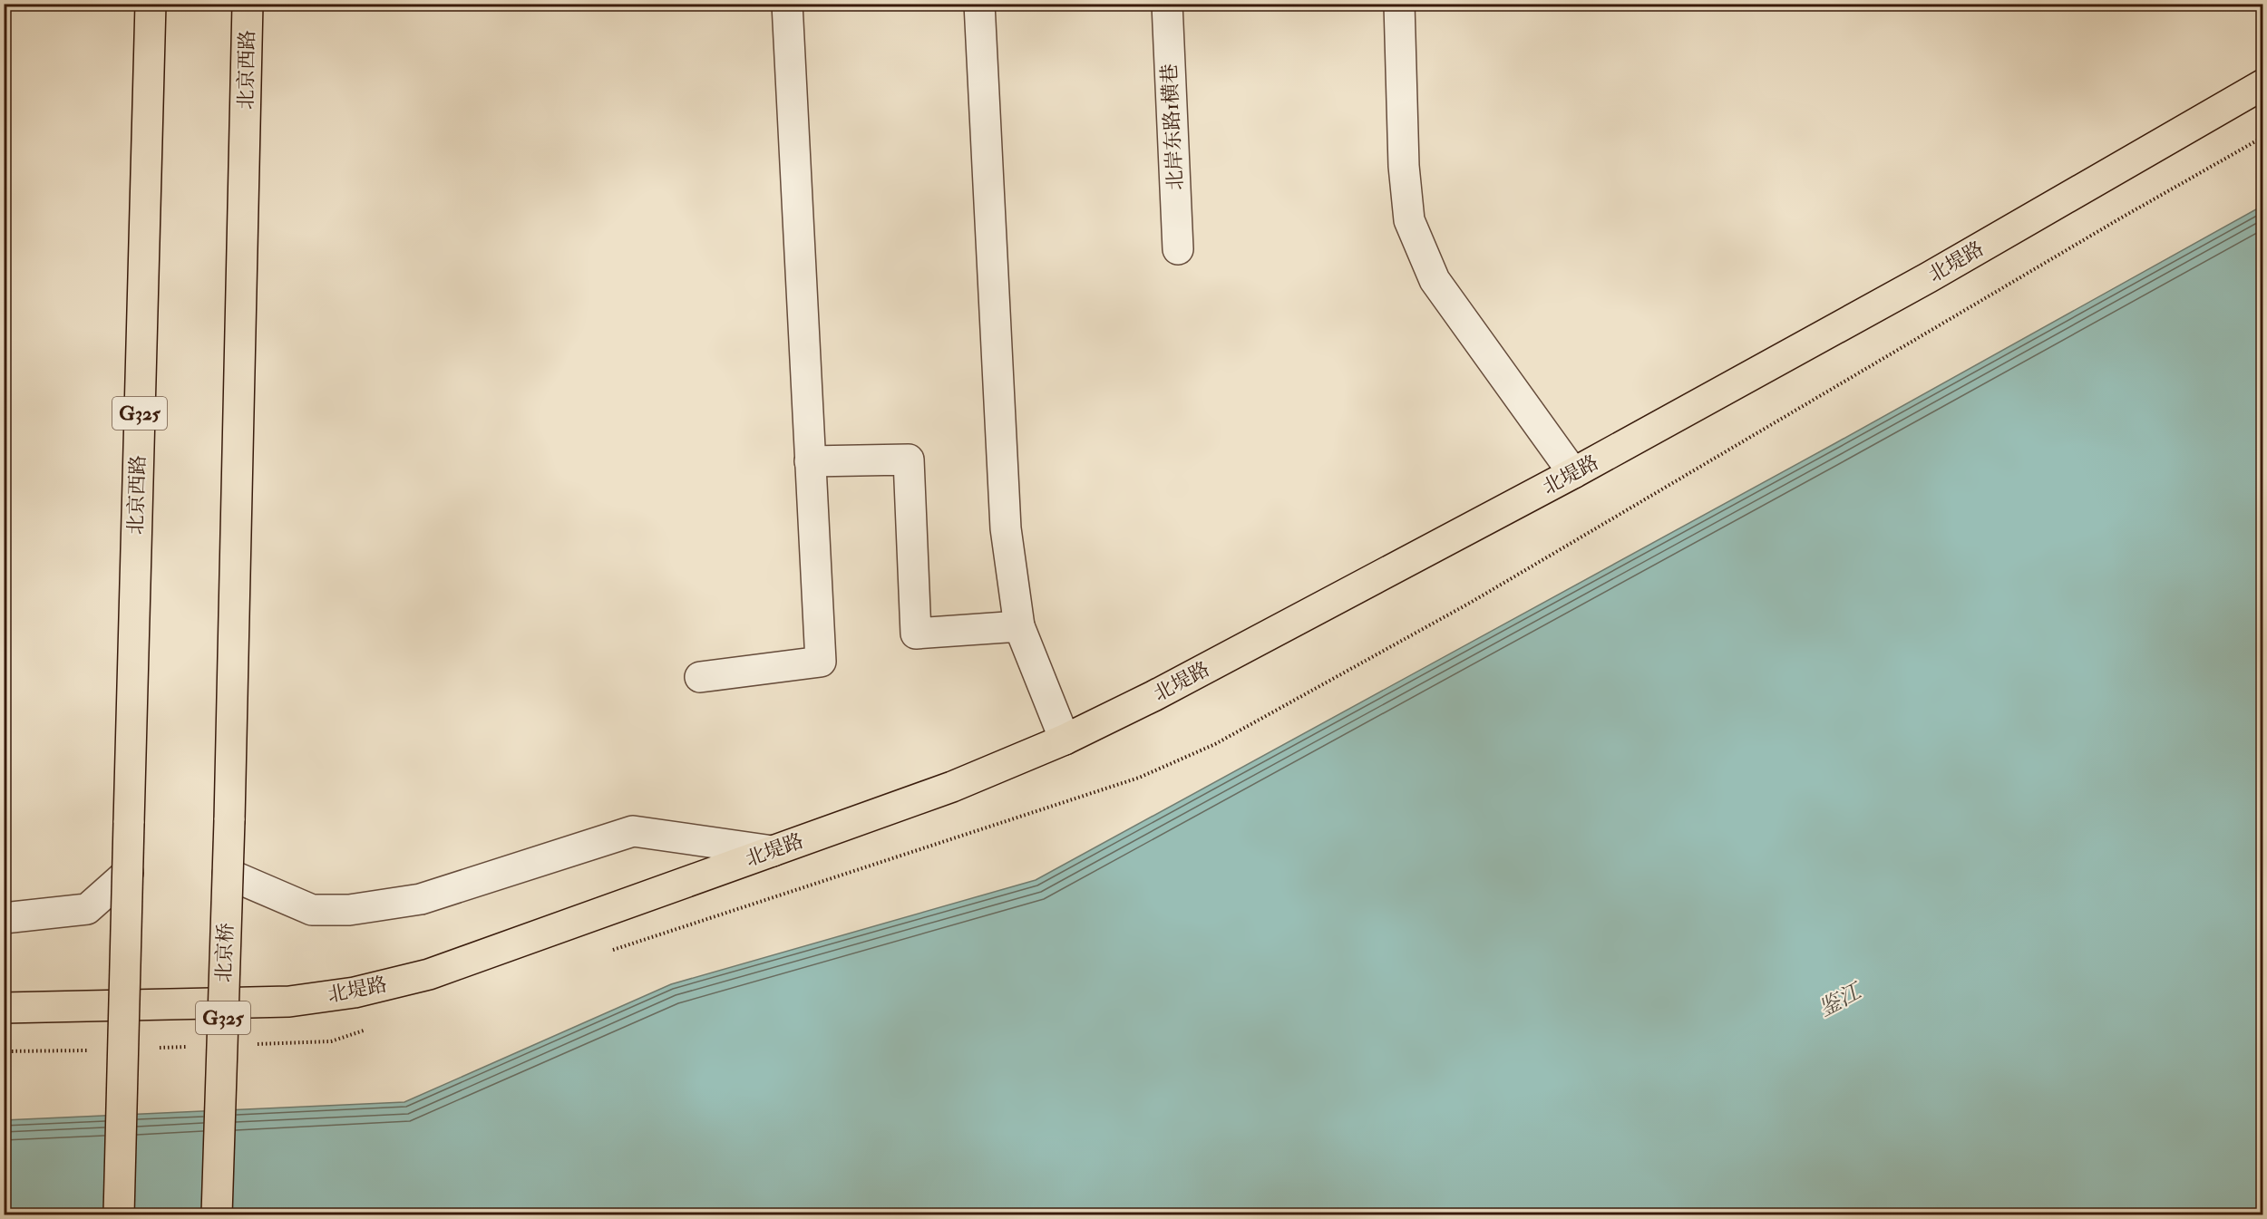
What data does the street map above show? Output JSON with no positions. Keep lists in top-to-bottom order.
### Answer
{
  "streets": {
    "main road": [
      "北京西路",
      "北堤路",
      "G325",
      "北京桥"
    ],
    "street": ["北岸东路1横巷"]
  },
  "crossings": [
    ["北京西路", "G325"],
    ["北京西路", "北京桥"]
  ],
  "water": ["鉴江"]
}
